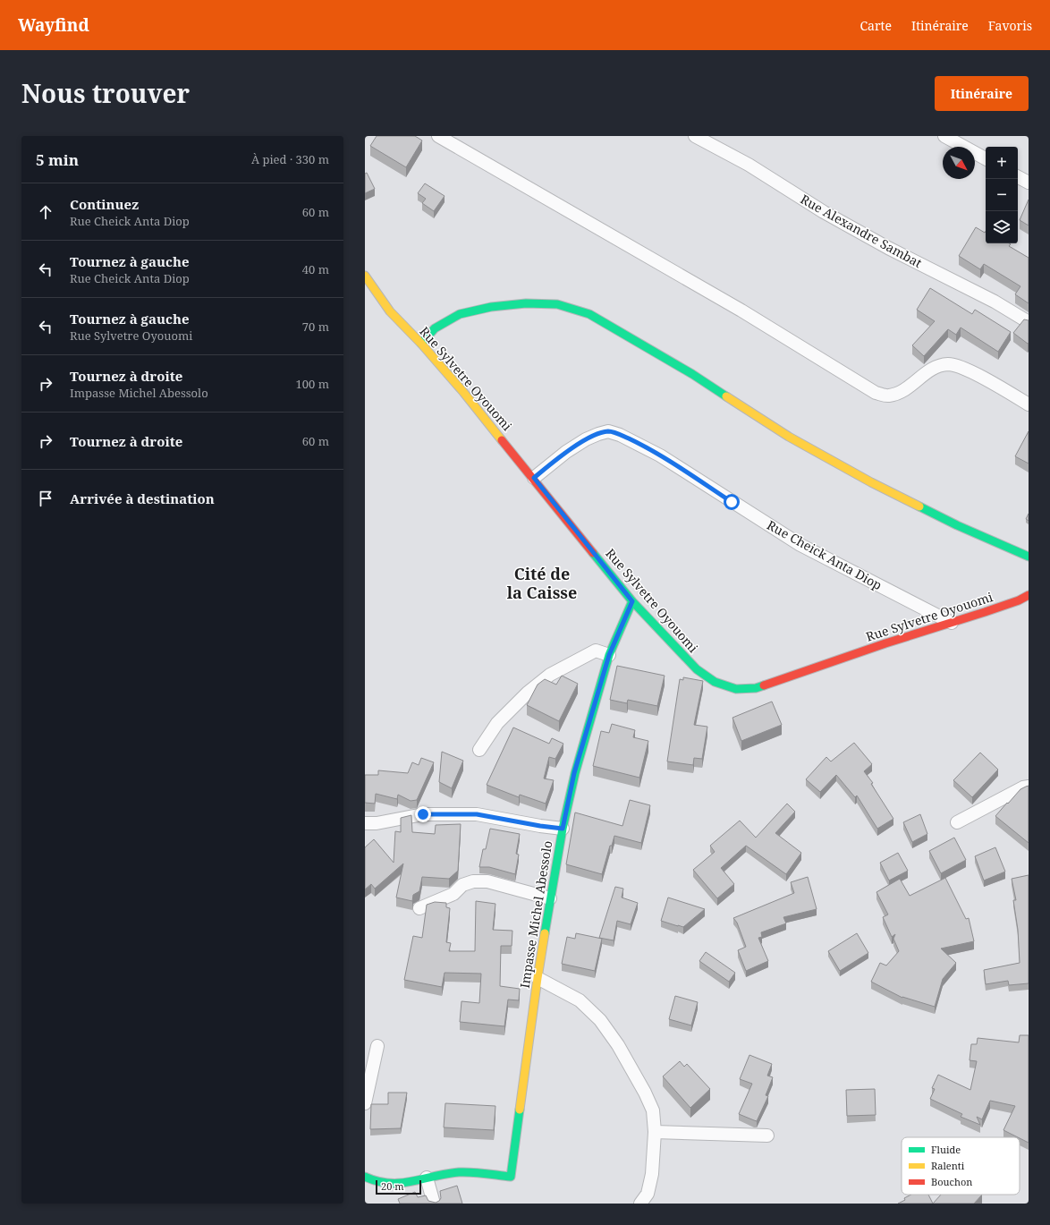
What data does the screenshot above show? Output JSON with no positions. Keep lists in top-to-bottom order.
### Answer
{
  "streets": {
    "street": [
      "Rue Alexandre Sambat",
      "Rue Sylvetre Oyouomi",
      "Rue Cheick Anta Diop",
      "Impasse Michel Abessolo"
    ]
  },
  "crossings": [
    ["Rue Sylvetre Oyouomi", "Rue Cheick Anta Diop"],
    ["Rue Sylvetre Oyouomi", "Impasse Michel Abessolo"]
  ],
  "districts": ["Cité de la Caisse"],
  "legend": ["Fluide", "Ralenti", "Bouchon"],
  "scale_bar": "20 m",
  "north": "bottom right",
  "page": {
    "header": "Wayfind",
    "nav": ["Carte", "Itinéraire", "Favoris"],
    "title": "Nous trouver",
    "buttons": "Itinéraire",
    "heading": ["5 min", "À pied · 330 m"],
    "map_buttons": ["+", "−"],
    "list": [
      ["Continuez", "Rue Cheick Anta Diop", "60 m"],
      ["Tournez à gauche", "Rue Cheick Anta Diop", "40 m"],
      ["Tournez à gauche", "Rue Sylvetre Oyouomi", "70 m"],
      ["Tournez à droite", "Impasse Michel Abessolo", "100 m"],
      ["Tournez à droite", "60 m"],
      "Arrivée à destination"
    ],
    "scale": "20 m"
  }
}
